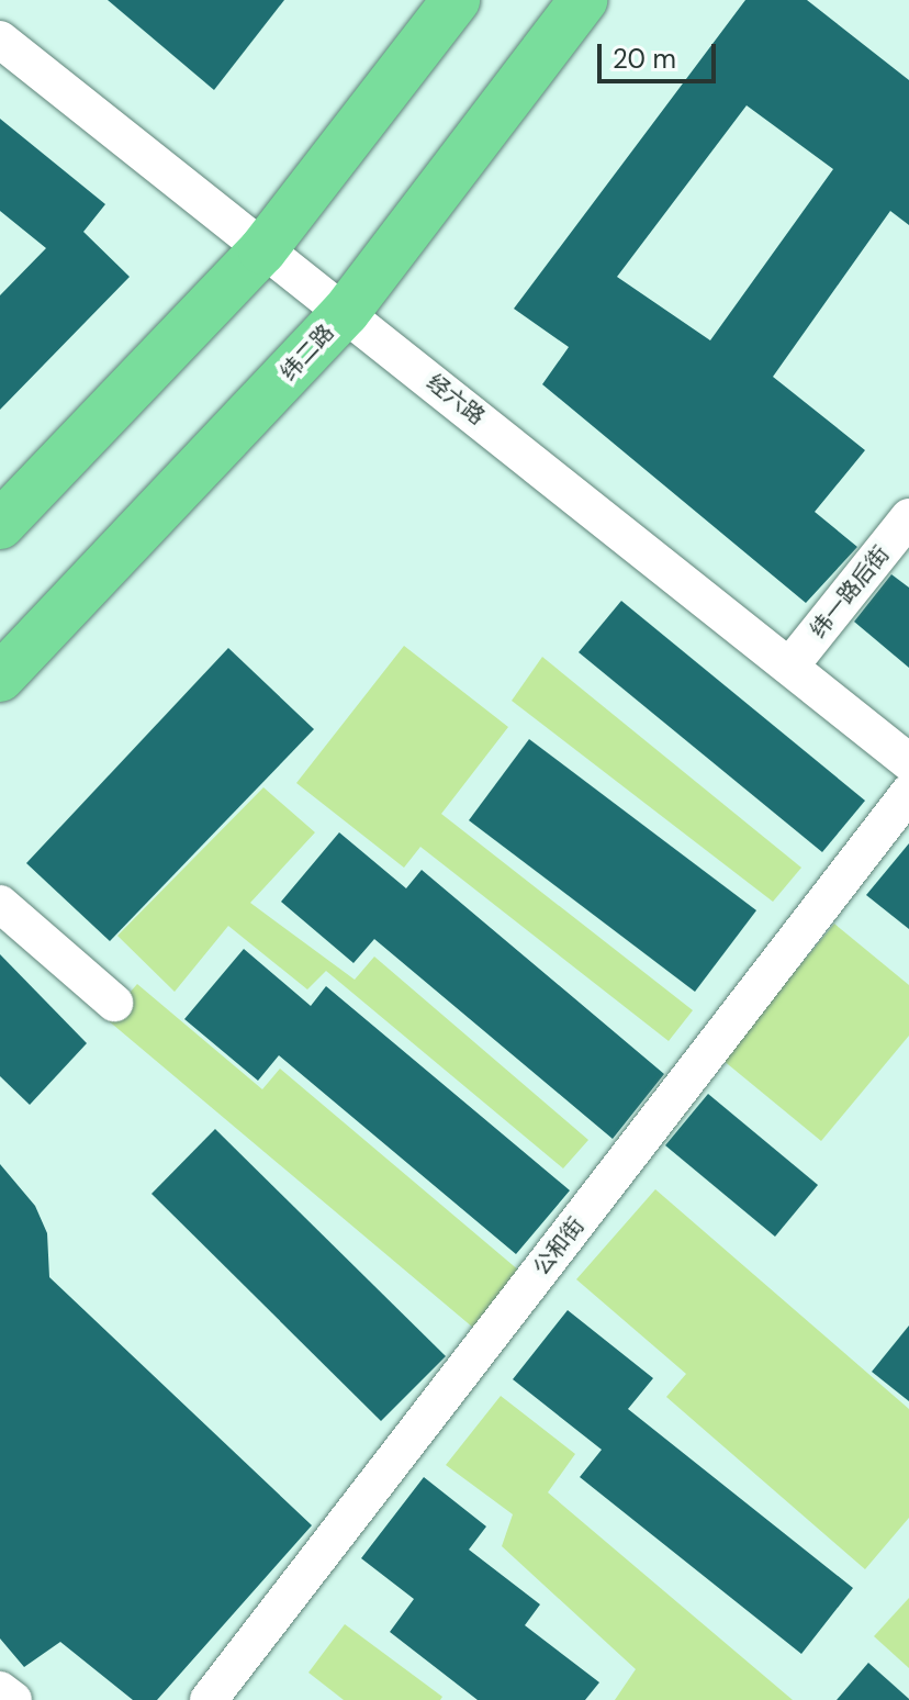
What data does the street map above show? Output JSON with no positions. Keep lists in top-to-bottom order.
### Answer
{
  "streets": {
    "highway": ["纬二路"],
    "street": ["经六路", "纬一路后街", "公和街"]
  },
  "crossings": [
    ["纬二路", "经六路"],
    ["经六路", "纬一路后街"]
  ],
  "scale_bar": "20 m"
}
